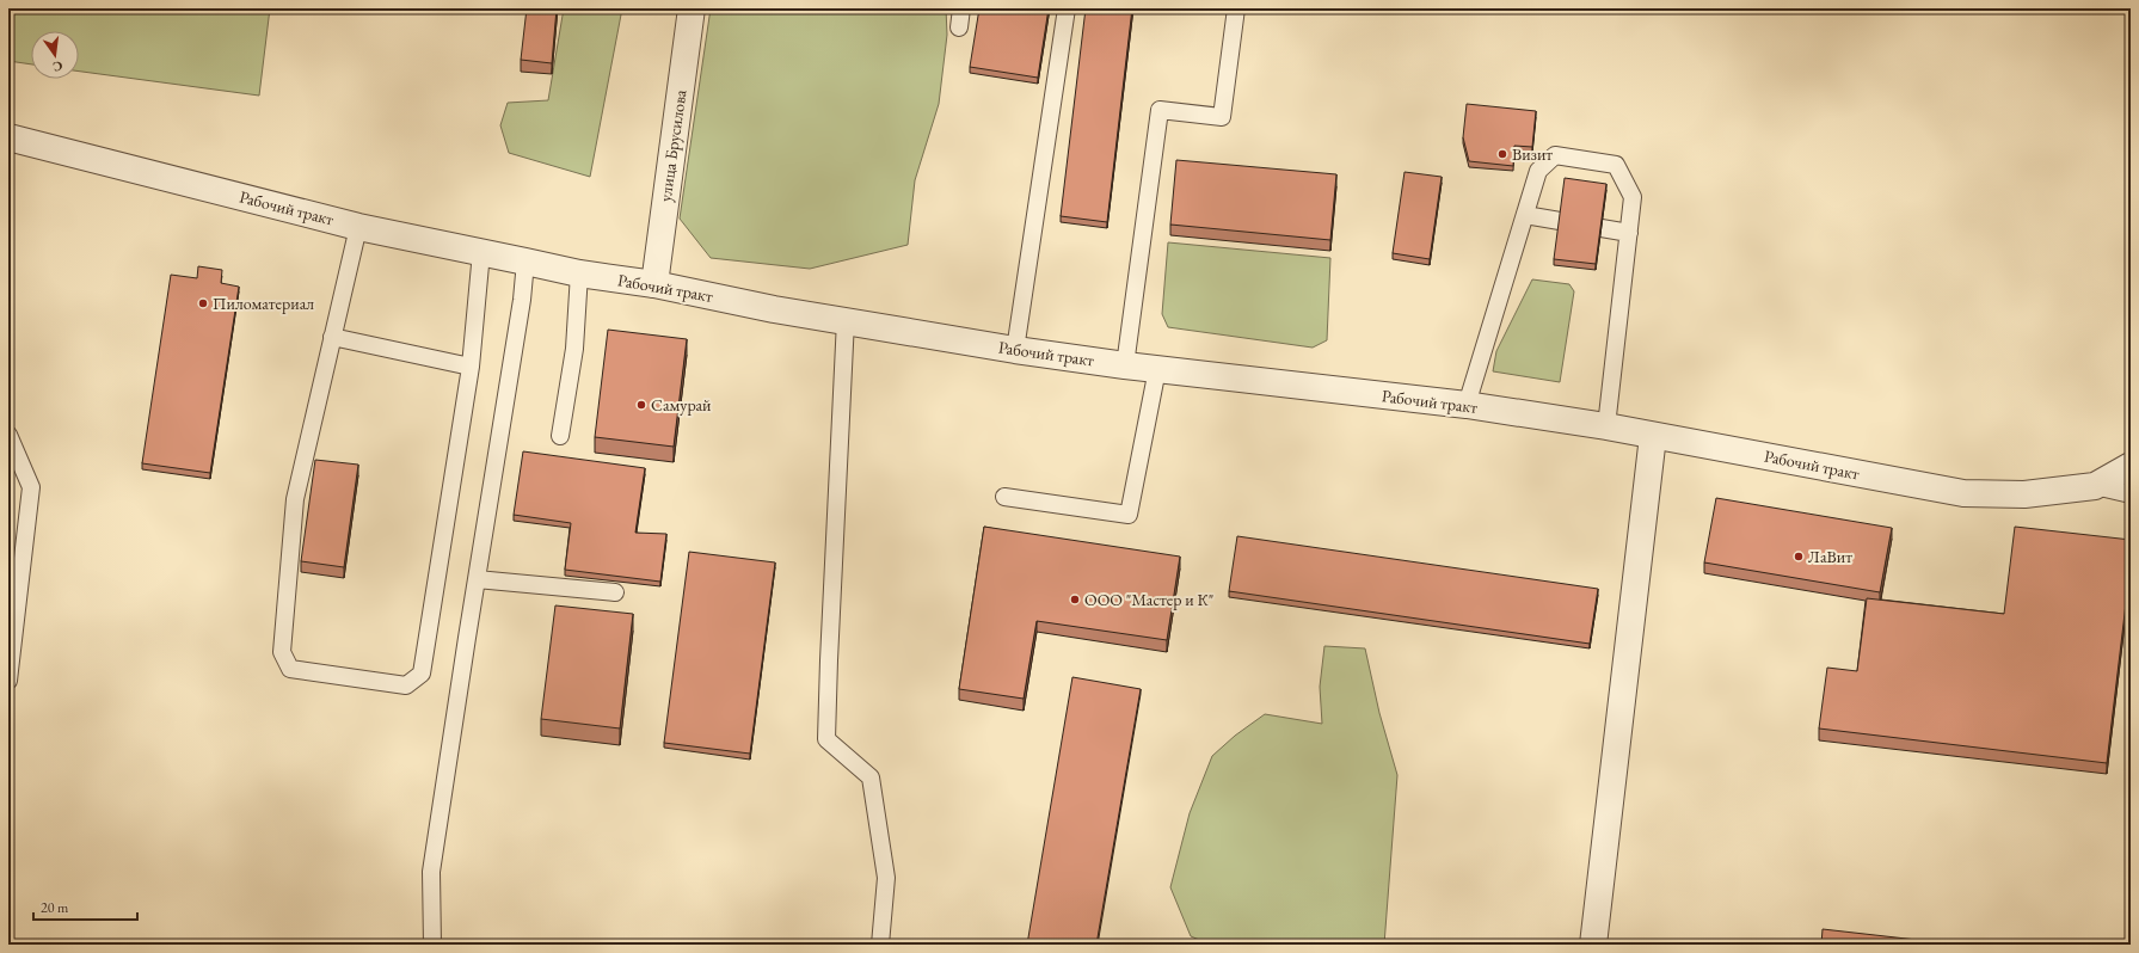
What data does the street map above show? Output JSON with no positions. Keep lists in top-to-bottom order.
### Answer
{
  "streets": {
    "street": ["улица Брусилова", "Рабочий тракт"]
  },
  "crossings": [
    ["улица Брусилова", "Рабочий тракт"]
  ],
  "places": [
    "Визит",
    "Пиломатериал",
    "Самурай",
    "ЛаВит",
    "ООО \"Мастер и К\""
  ],
  "scale_bar": "20 m",
  "north": "bottom"
}
